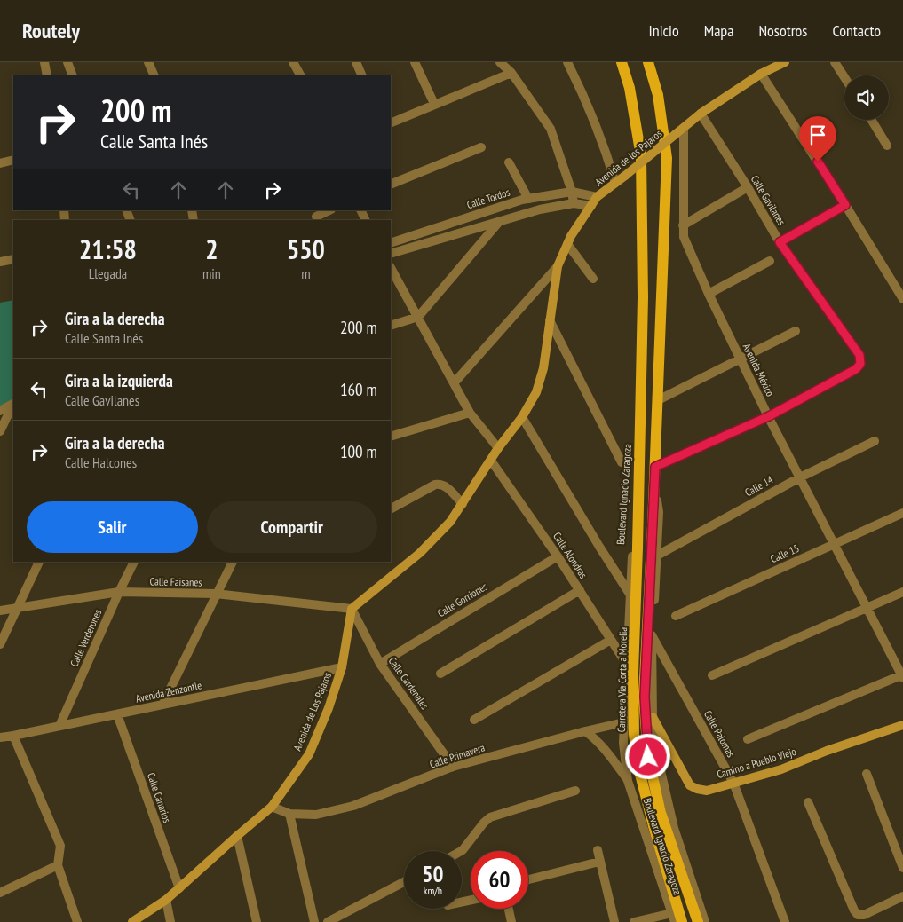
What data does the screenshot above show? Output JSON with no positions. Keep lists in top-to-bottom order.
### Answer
{
  "streets": {
    "main road": [
      "Avenida de los Pajaros",
      "Boulevard Ignacio Zaragoza",
      "Carretera Vía Corta a Morelia",
      "Avenida de Los Pajaros",
      "Camino a Pueblo Viejo"
    ],
    "street": [
      "Calle Tordos",
      "Calle Gavilanes",
      "Avenida México",
      "Calle 14",
      "Calle 15",
      "Calle Alondras",
      "Calle Faisanes",
      "Calle Gorriones",
      "Calle Verderones",
      "Calle Cardenales",
      "Avenida Zenzontle",
      "Calle Palomas",
      "Calle Primavera",
      "Calle Canarios"
    ]
  },
  "crossings": [
    ["Avenida de los Pajaros", "Calle Tordos"],
    ["Avenida de los Pajaros", "Calle Gavilanes"],
    ["Avenida de los Pajaros", "Avenida México"],
    ["Calle Gavilanes", "Avenida México"],
    ["Avenida México", "Calle 14"],
    ["Avenida México", "Calle 15"],
    ["Calle 14", "Boulevard Ignacio Zaragoza"],
    ["Boulevard Ignacio Zaragoza", "Calle Alondras"],
    ["Boulevard Ignacio Zaragoza", "Carretera Vía Corta a Morelia"],
    ["Boulevard Ignacio Zaragoza", "Calle Palomas"],
    ["Boulevard Ignacio Zaragoza", "Calle Primavera"],
    ["Boulevard Ignacio Zaragoza", "Camino a Pueblo Viejo"],
    ["Calle Alondras", "Calle Gorriones"],
    ["Calle Faisanes", "Calle Verderones"],
    ["Calle Faisanes", "Calle Cardenales"],
    ["Calle Faisanes", "Avenida de Los Pajaros"],
    ["Calle Gorriones", "Calle Cardenales"],
    ["Calle Verderones", "Avenida Zenzontle"],
    ["Calle Cardenales", "Avenida de Los Pajaros"],
    ["Calle Cardenales", "Calle Primavera"],
    ["Avenida Zenzontle", "Avenida de Los Pajaros"],
    ["Avenida Zenzontle", "Calle Canarios"],
    ["Avenida de Los Pajaros", "Calle Primavera"],
    ["Avenida de Los Pajaros", "Calle Canarios"],
    ["Calle Palomas", "Camino a Pueblo Viejo"],
    ["Calle Primavera", "Camino a Pueblo Viejo"]
  ],
  "page": {
    "header": "Routely",
    "nav": [
      "Inicio",
      "Mapa",
      "Nosotros",
      "Contacto"
    ],
    "turn": ["200 m", "Calle Santa Inés"],
    "eta": [
      "21:58",
      "Llegada",
      "2",
      "min",
      "550",
      "m"
    ],
    "list": [
      {
        "name": "Gira a la derecha",
        "note": "Calle Santa Inés",
        "value": "200 m"
      },
      {
        "name": "Gira a la izquierda",
        "note": "Calle Gavilanes",
        "value": "160 m"
      },
      {
        "name": "Gira a la derecha",
        "note": "Calle Halcones",
        "value": "100 m"
      }
    ],
    "buttons": ["Salir", "Compartir"],
    "speed": "50 km/h",
    "limit": "60"
  }
}
